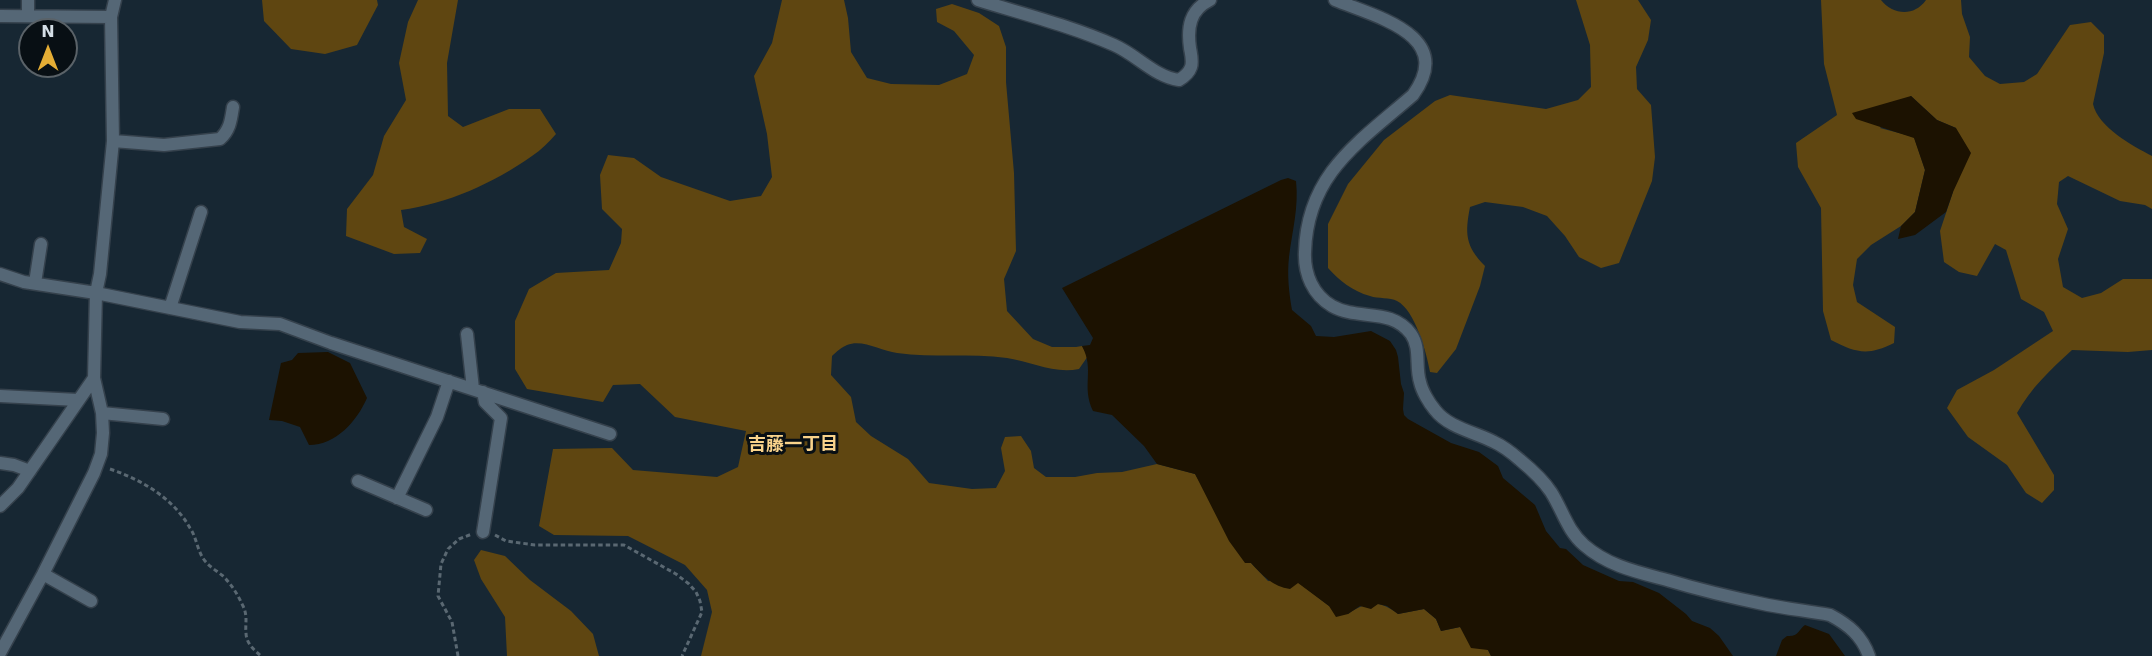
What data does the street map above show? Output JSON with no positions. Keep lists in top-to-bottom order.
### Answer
{
  "districts": ["吉藤一丁目"],
  "north": "top"
}
